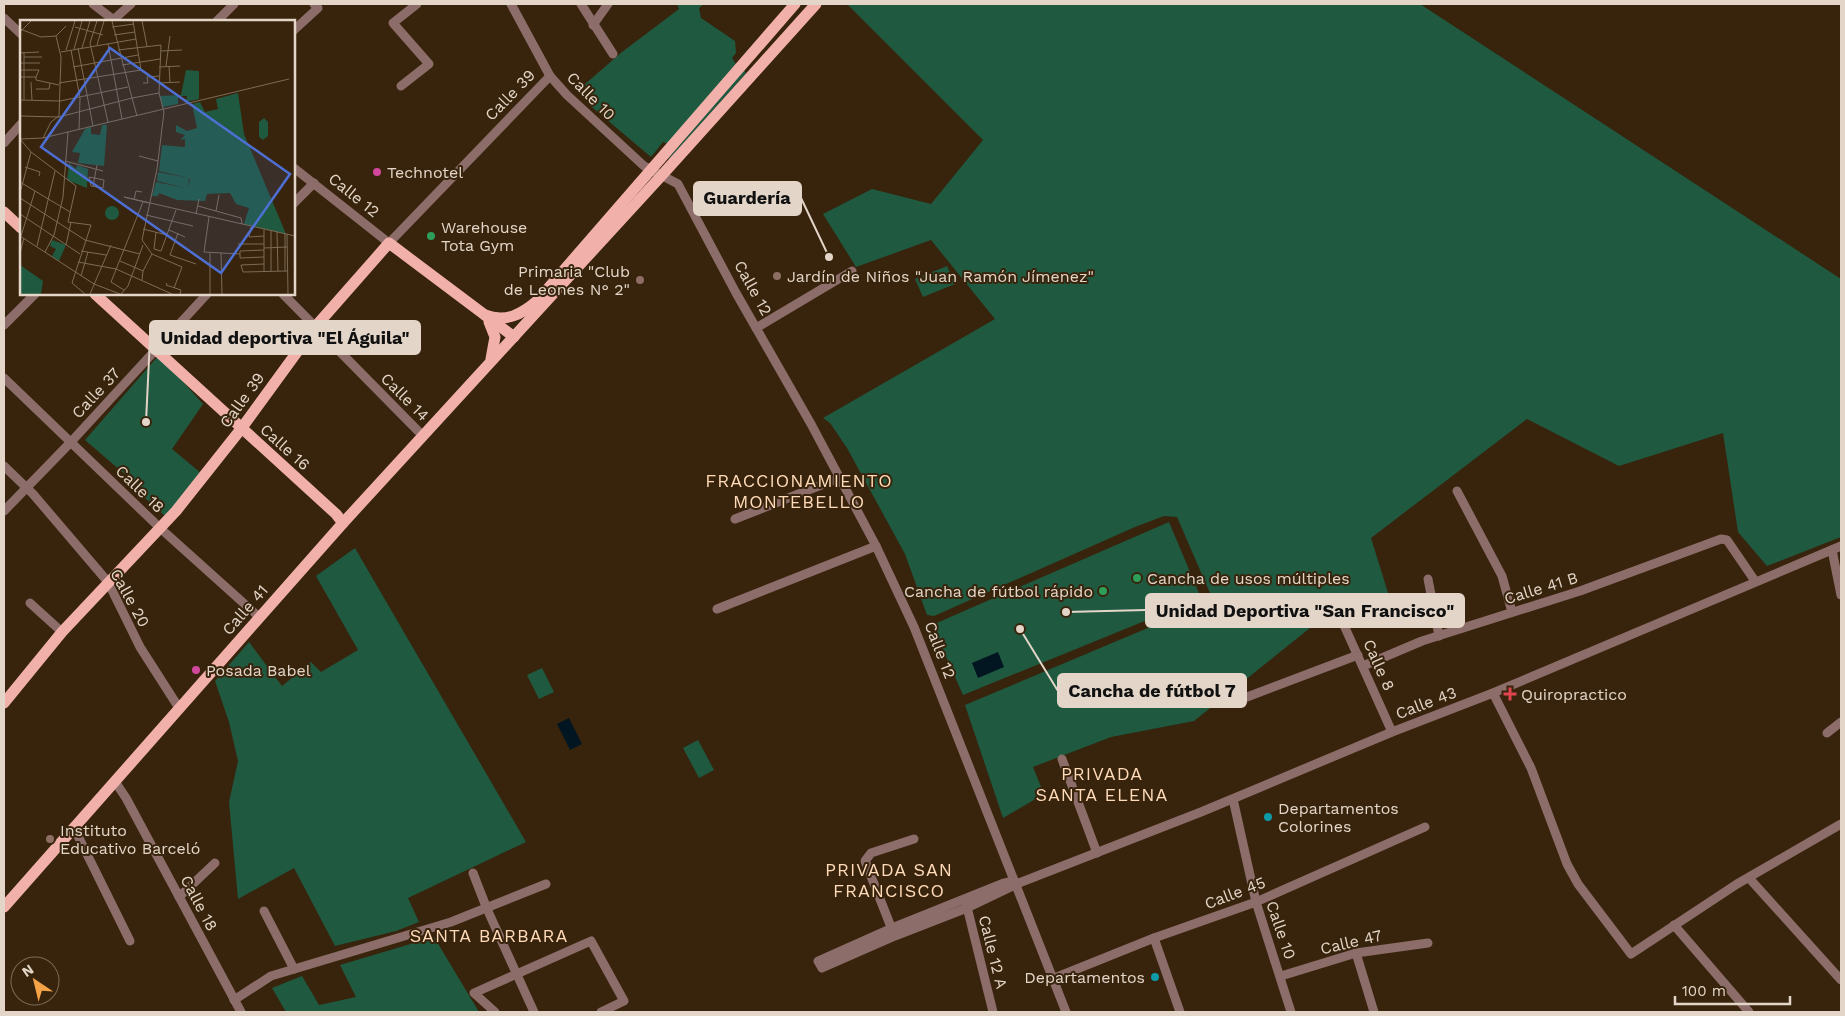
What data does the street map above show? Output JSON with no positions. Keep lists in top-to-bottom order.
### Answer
{
  "streets": {
    "main road": [
      "Calle 39",
      "Calle 12",
      "Calle 16",
      "Calle 41"
    ],
    "street": [
      "Calle 10",
      "Calle 37",
      "Calle 14",
      "Calle 18",
      "Calle 41 B",
      "Calle 20",
      "Calle 8",
      "Calle 43",
      "Calle 45",
      "Calle 47",
      "Calle 12 A"
    ]
  },
  "crossings": [
    ["Calle 39", "Calle 10"],
    ["Calle 39", "Calle 12"],
    ["Calle 39", "Calle 14"],
    ["Calle 39", "Calle 16"],
    ["Calle 39", "Calle 18"],
    ["Calle 39", "Calle 20"],
    ["Calle 10", "Calle 12"],
    ["Calle 10", "Calle 43"],
    ["Calle 10", "Calle 45"],
    ["Calle 10", "Calle 47"],
    ["Calle 12", "Calle 41"],
    ["Calle 12", "Calle 43"],
    ["Calle 12", "Calle 45"],
    ["Calle 37", "Calle 16"],
    ["Calle 37", "Calle 18"],
    ["Calle 37", "Calle 20"],
    ["Calle 14", "Calle 41"],
    ["Calle 16", "Calle 41"],
    ["Calle 18", "Calle 41"],
    ["Calle 41 B", "Calle 8"],
    ["Calle 41 B", "Calle 43"],
    ["Calle 20", "Calle 41"],
    ["Calle 8", "Calle 43"],
    ["Calle 43", "Calle 12 A"]
  ],
  "districts": [
    "FRACCIONAMIENTO MONTEBELLO",
    "PRIVADA SANTA ELENA",
    "PRIVADA SAN FRANCISCO",
    "SANTA BARBARA"
  ],
  "places": {
    "other": [
      "Technotel",
      "Warehouse Tota Gym",
      "Guardería",
      "Jardín de Niños \"Juan Ramón Jímenez\"",
      "Primaria \"Club de Leones N° 2\"",
      "Unidad deportiva \"El Águila\"",
      "Cancha de usos múltiples",
      "Cancha de fútbol rápido",
      "Unidad Deportiva \"San Francisco\"",
      "Cancha de fútbol 7",
      "Posada Babel",
      "Departamentos Colorines",
      "Instituto Educativo Barceló",
      "Departamentos"
    ],
    "health": ["Quiropractico"]
  },
  "scale_bar": "100 m",
  "north": "top left"
}
